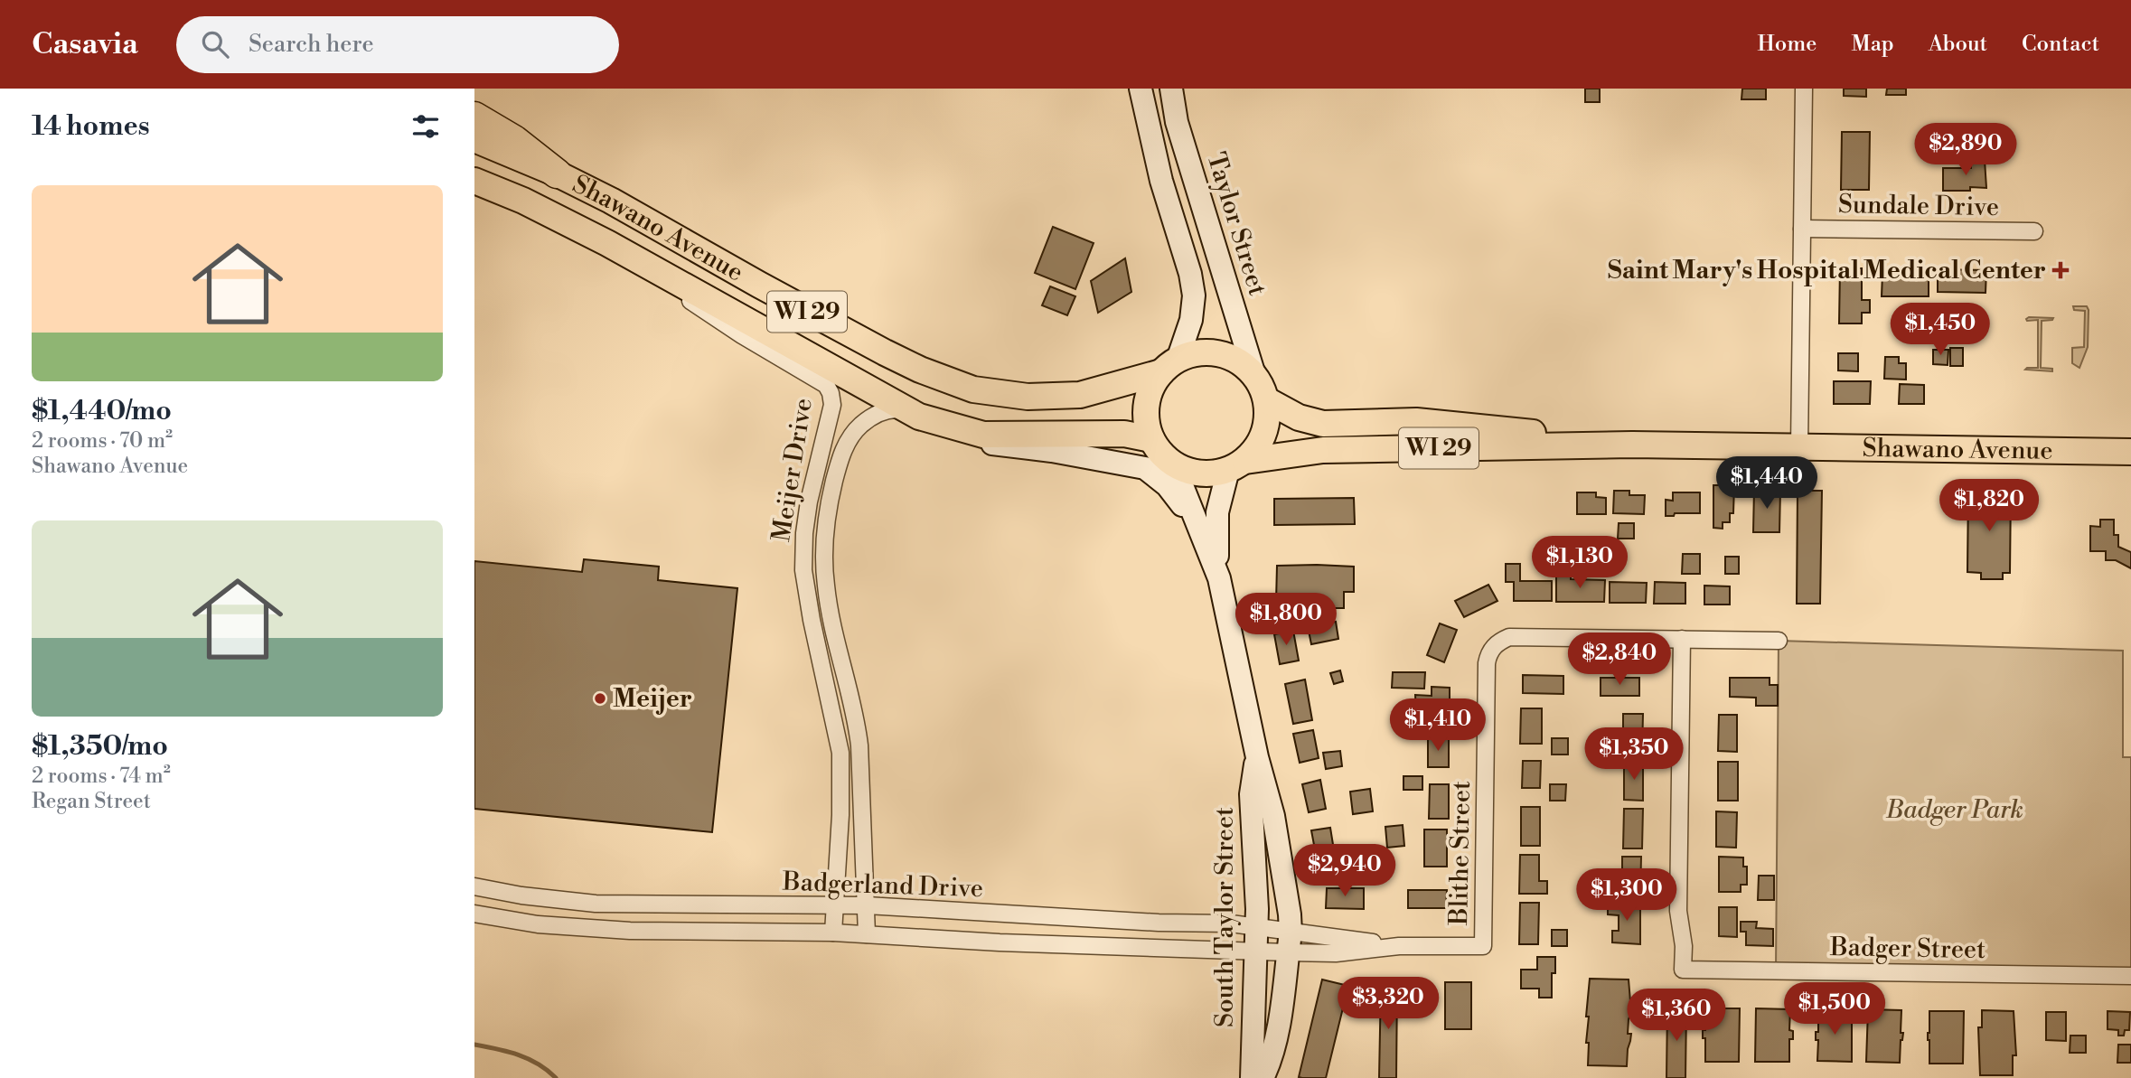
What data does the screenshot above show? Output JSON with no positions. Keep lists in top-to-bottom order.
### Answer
{
  "streets": {
    "main road": ["Shawano Avenue", "WI 29"],
    "street": [
      "Sundale Drive",
      "Taylor Street",
      "Meijer Drive",
      "Blithe Street",
      "Badgerland Drive",
      "South Taylor Street",
      "Badger Street"
    ]
  },
  "crossings": [
    ["Taylor Street", "Shawano Avenue"],
    ["Taylor Street", "WI 29"],
    ["Taylor Street", "South Taylor Street"],
    ["Shawano Avenue", "WI 29"],
    ["Shawano Avenue", "Meijer Drive"],
    ["Shawano Avenue", "South Taylor Street"],
    ["WI 29", "South Taylor Street"],
    ["Meijer Drive", "Badgerland Drive"],
    ["Blithe Street", "Badgerland Drive"],
    ["Blithe Street", "South Taylor Street"],
    ["Blithe Street", "Badger Street"],
    ["Badgerland Drive", "South Taylor Street"]
  ],
  "parks": ["Badger Park"],
  "places": {
    "health": ["Saint Mary's Hospital Medical Center"],
    "other": ["Meijer"]
  },
  "page": {
    "header": "Casavia",
    "search": "Search here",
    "nav": [
      "Home",
      "Map",
      "About",
      "Contact"
    ],
    "heading": "14 homes",
    "price": [
      "$2,890",
      "$1,450",
      "$1,440",
      "$1,820",
      "$1,130",
      "$1,800",
      "$2,840",
      "$1,410",
      "$1,350",
      "$2,940",
      "$1,300",
      "$3,320",
      "$1,500",
      "$1,360"
    ],
    "list": [
      {
        "name": "$1,440/mo",
        "note": "2 rooms · 70 m² · Shawano Avenue"
      },
      {
        "name": "$1,350/mo",
        "note": "2 rooms · 74 m² · Regan Street"
      }
    ]
  }
}
